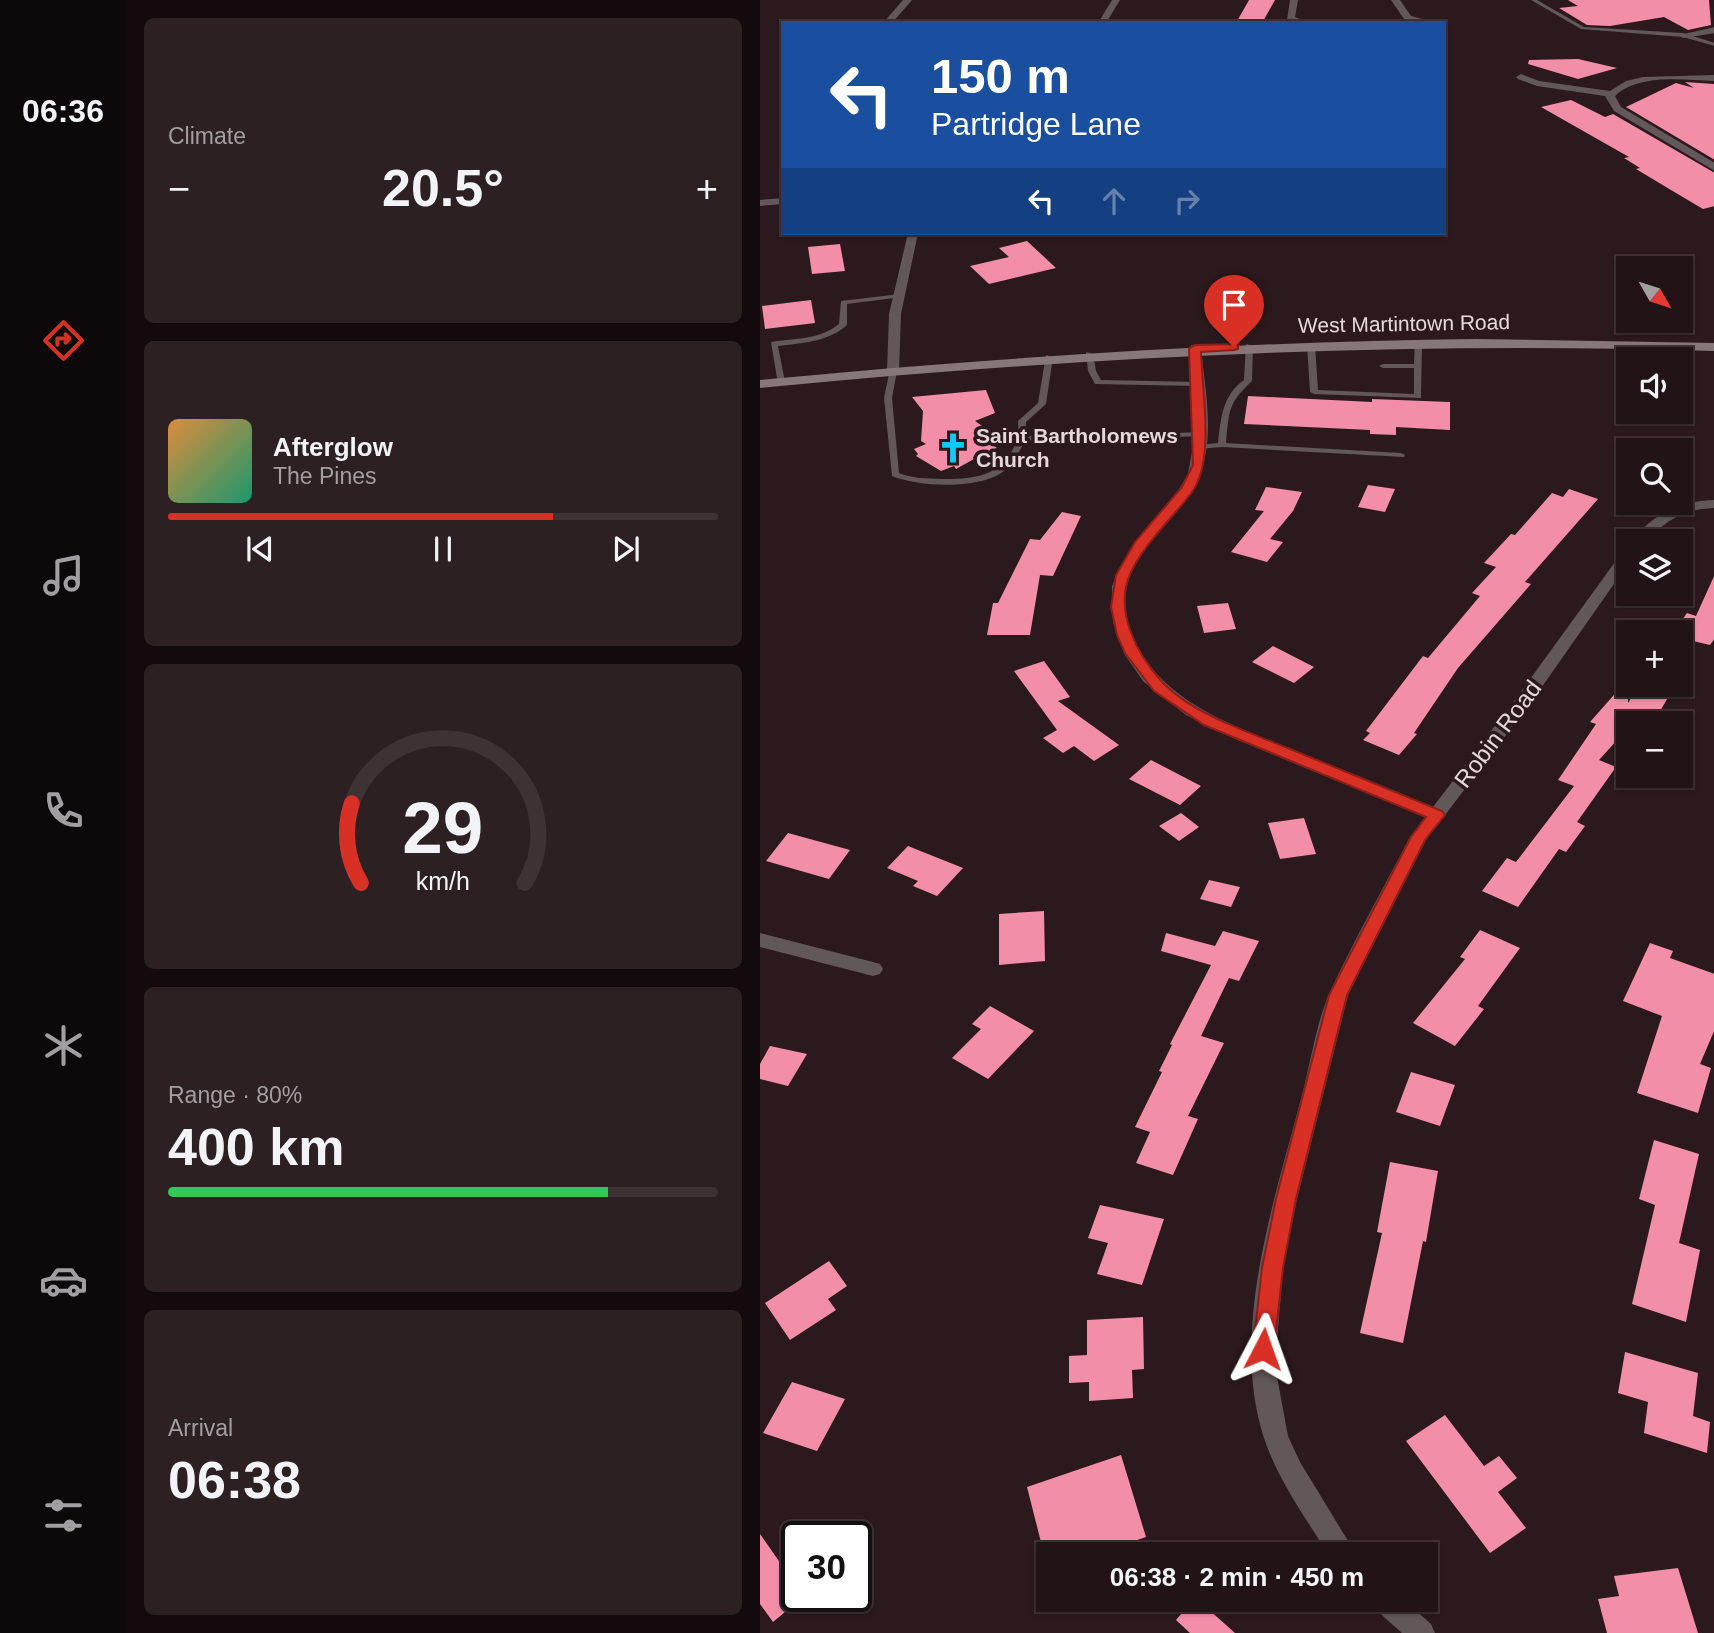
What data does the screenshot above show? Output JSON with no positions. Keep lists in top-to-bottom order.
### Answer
{
  "streets": {
    "main road": ["West Martintown Road"],
    "street": ["Robin Road"]
  },
  "places": {
    "church": ["Saint Bartholomews Church"]
  },
  "north": "bottom right",
  "page": {
    "tabs": "06:36",
    "tile": [
      "Climate",
      ["Range · 80%", "400 km"],
      ["Arrival", "06:38"]
    ],
    "turn": ["150 m", "Partridge Lane"],
    "heat": ["−", "20.5°", "+"],
    "map_buttons": ["+", "−"],
    "song": ["Afterglow", "The Pines"],
    "limit": "30",
    "trip": "06:38 · 2 min · 450 m",
    "gauge": ["29", "km/h"]
  }
}
